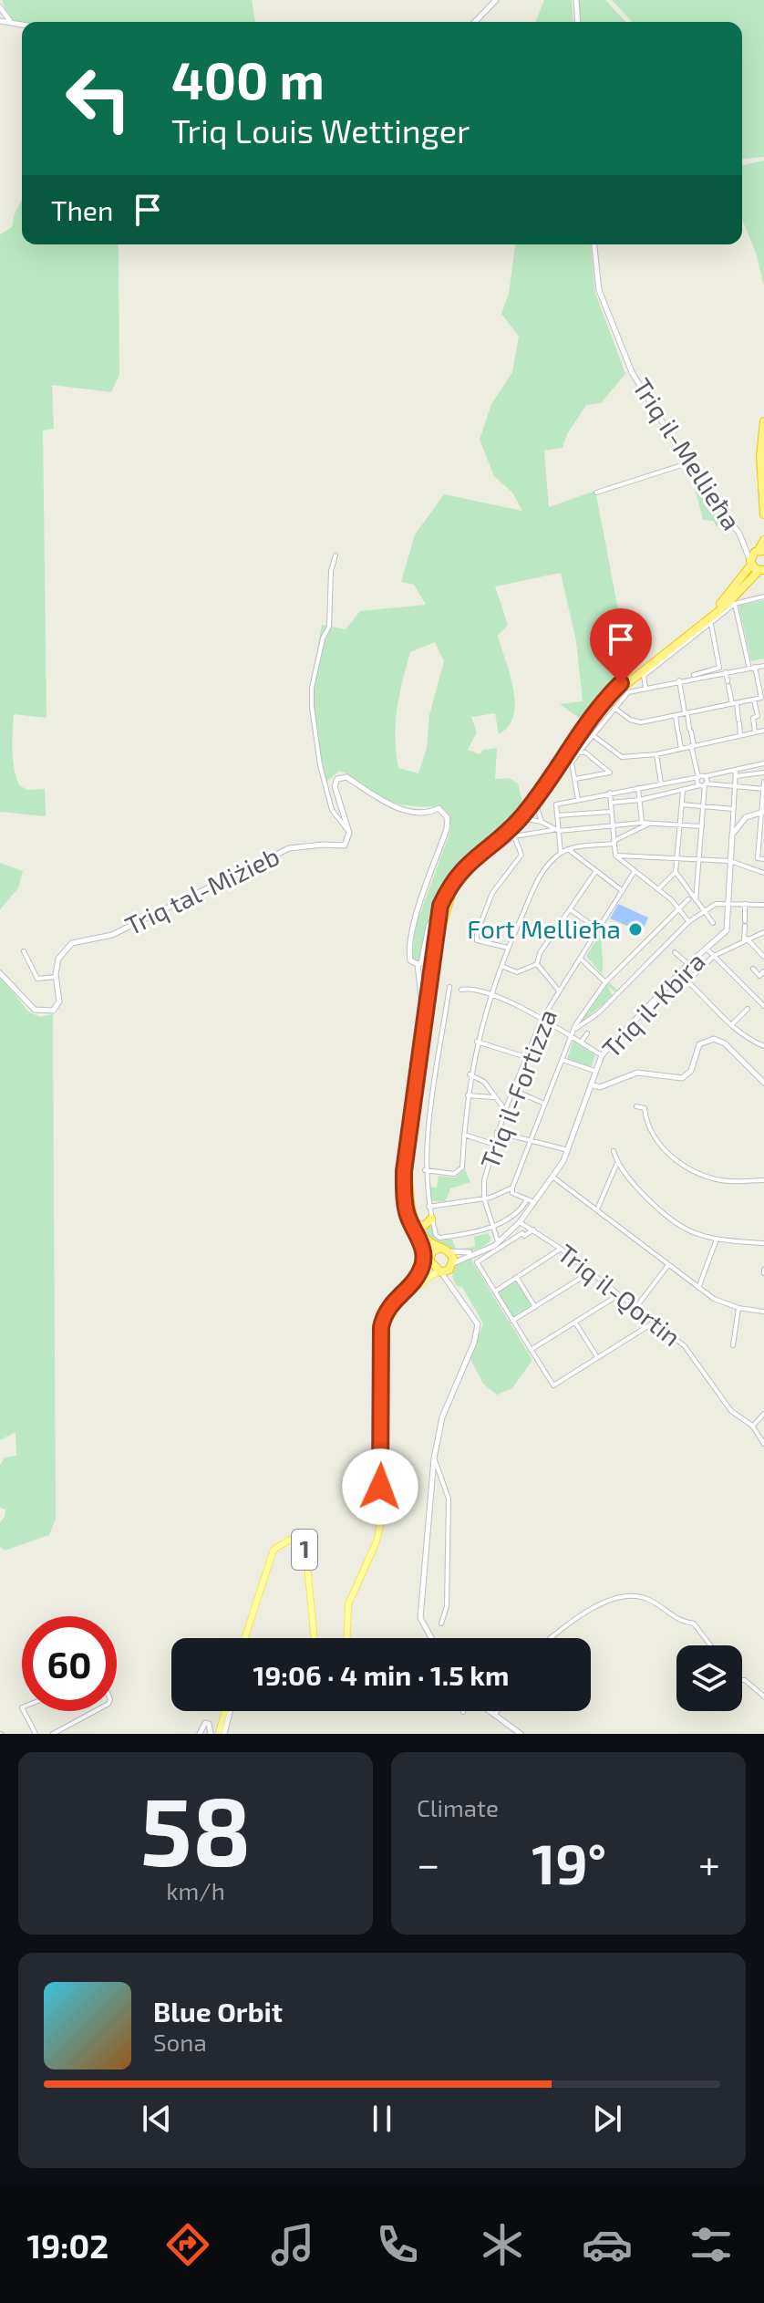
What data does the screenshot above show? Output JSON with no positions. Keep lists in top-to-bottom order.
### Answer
{
  "streets": {
    "main road": ["1"],
    "street": [
      "Triq il-Mellieħa",
      "Triq tal-Miżieb",
      "Triq il-Kbira",
      "Triq il-Fortizza",
      "Triq il-Qortin"
    ]
  },
  "crossings": [
    ["Triq il-Kbira", "Triq il-Fortizza"],
    ["Triq il-Kbira", "Triq il-Qortin"]
  ],
  "places": ["Fort Mellieħa"],
  "page": {
    "turn": ["400 m", "Triq Louis Wettinger"],
    "then": "Then",
    "limit": "60",
    "trip": "19:06 · 4 min · 1.5 km",
    "tile": [
      ["58", "km/h"],
      "Climate"
    ],
    "heat": ["−", "19°", "+"],
    "song": ["Blue Orbit", "Sona"],
    "tabs": "19:02"
  }
}
